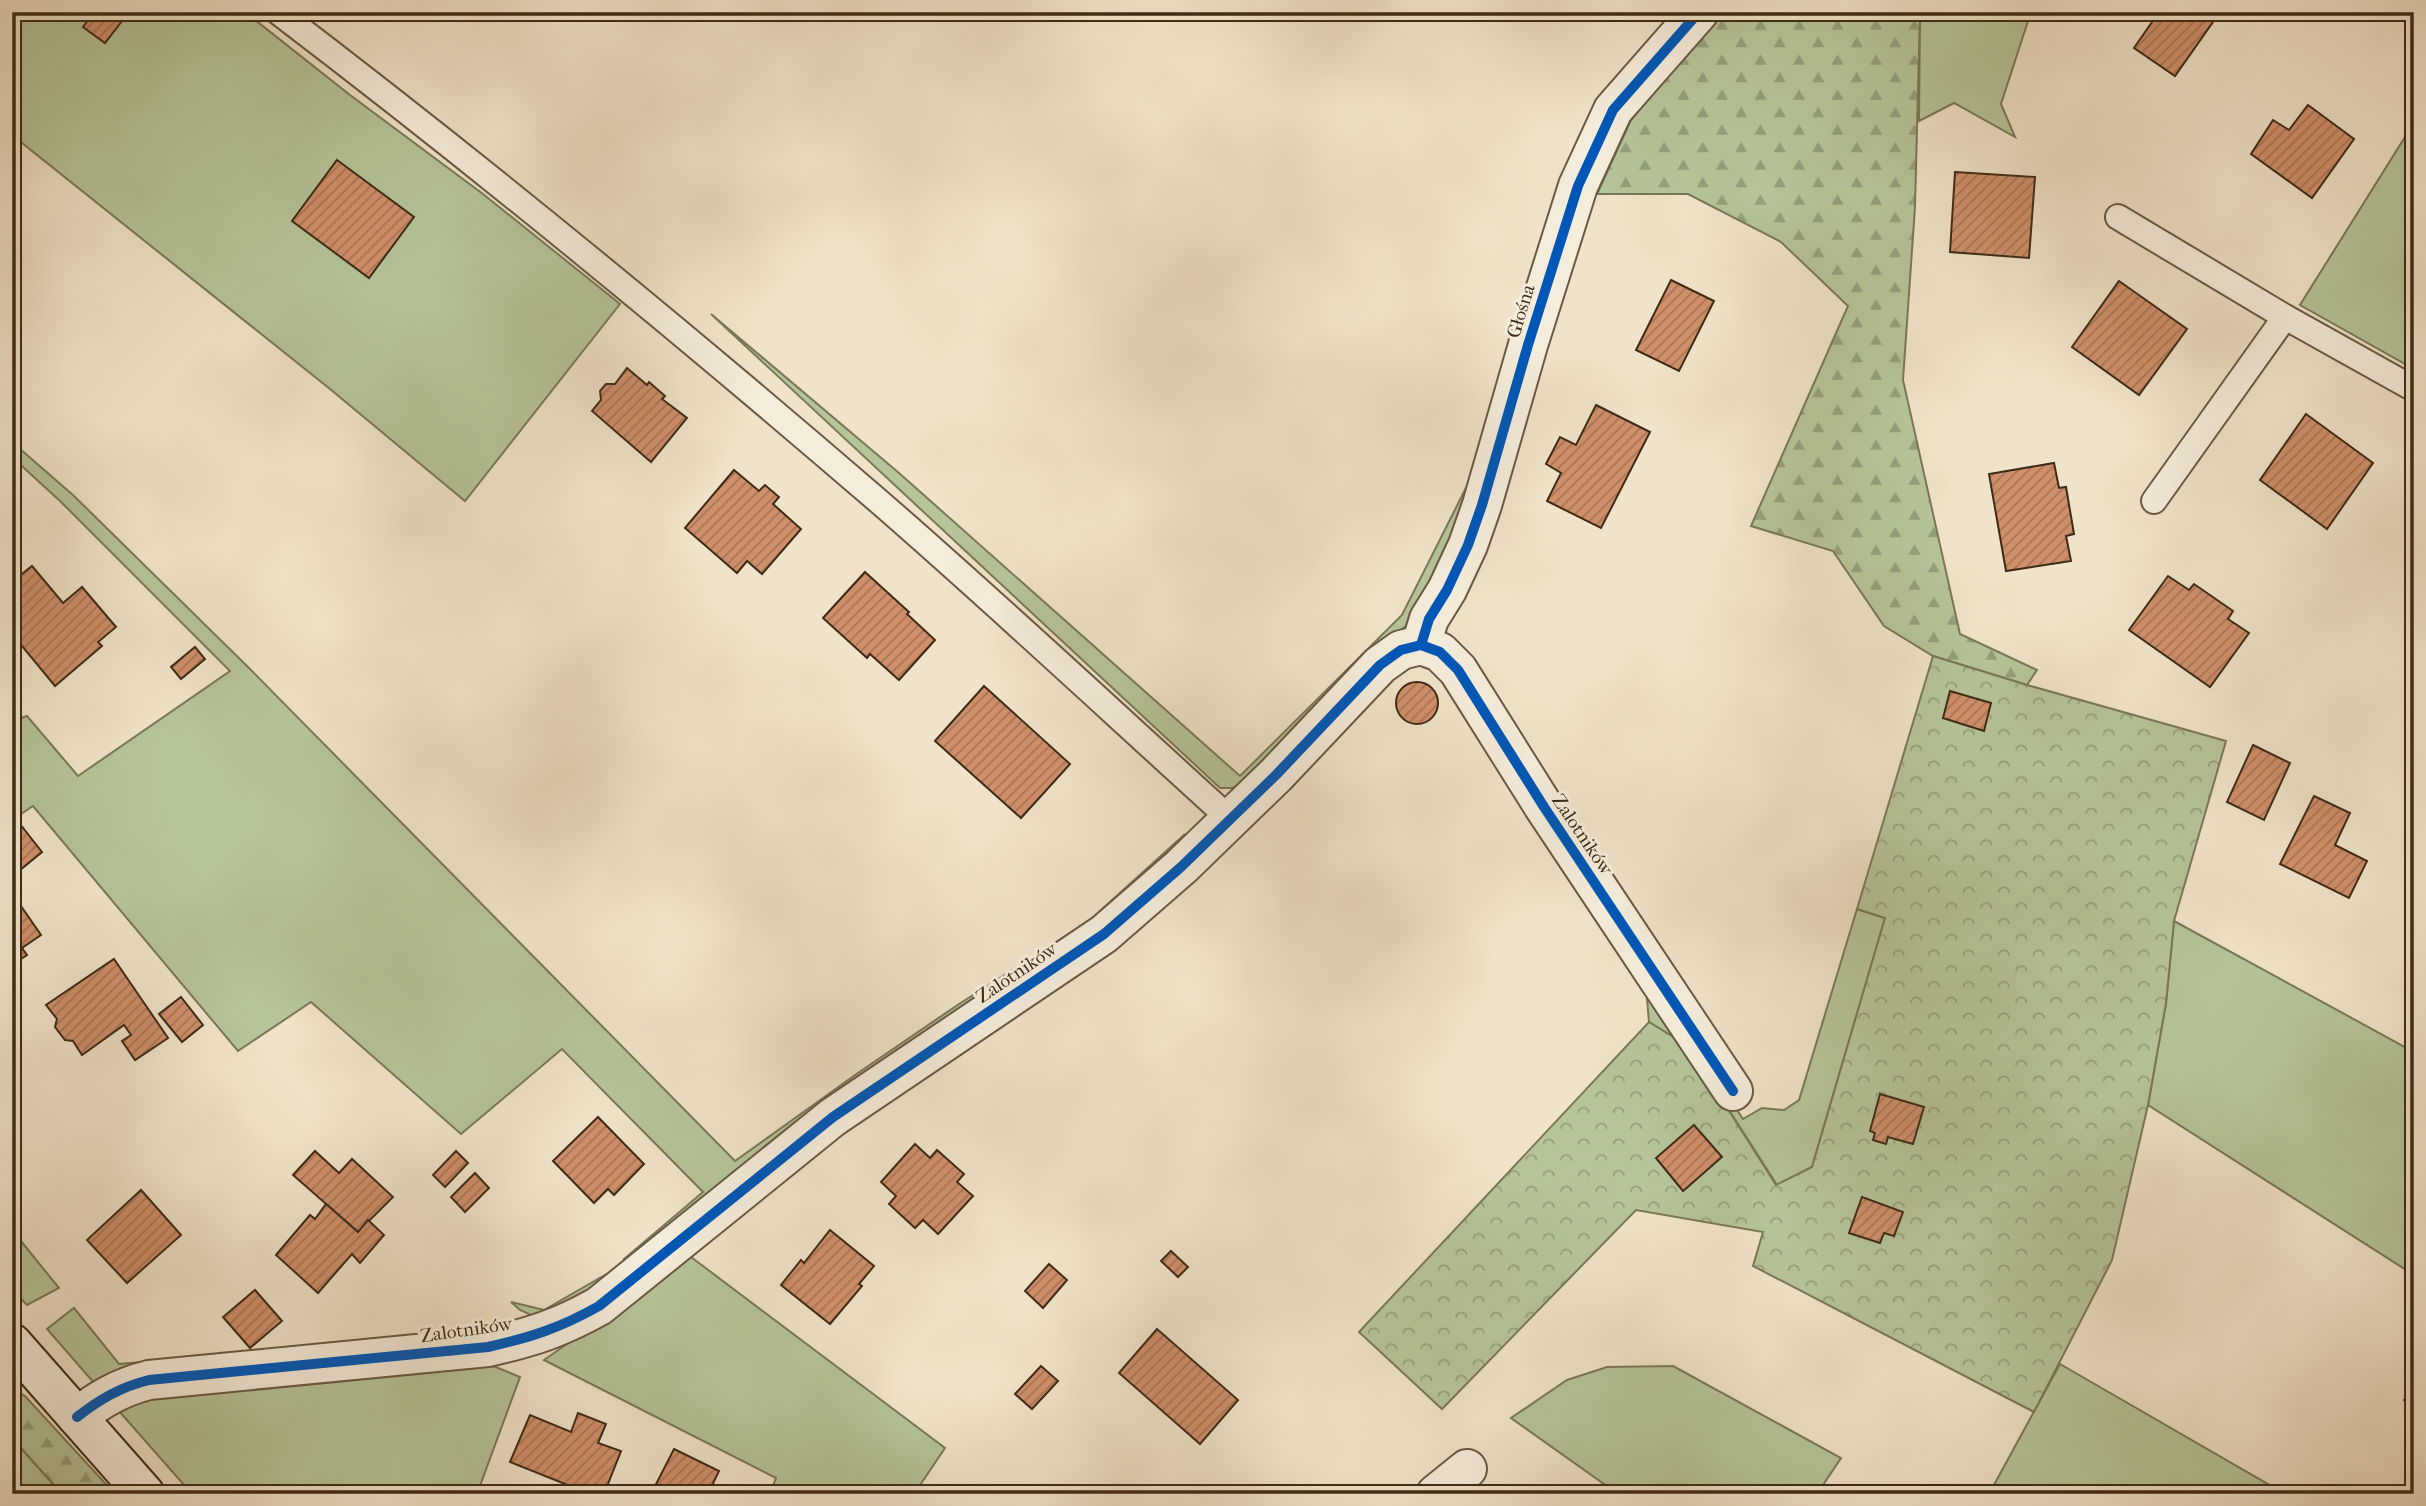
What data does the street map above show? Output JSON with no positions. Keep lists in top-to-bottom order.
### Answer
{
  "streets": {
    "street": ["Głośna", "Zalotników"]
  },
  "crossings": [
    ["Głośna", "Zalotników"]
  ]
}
